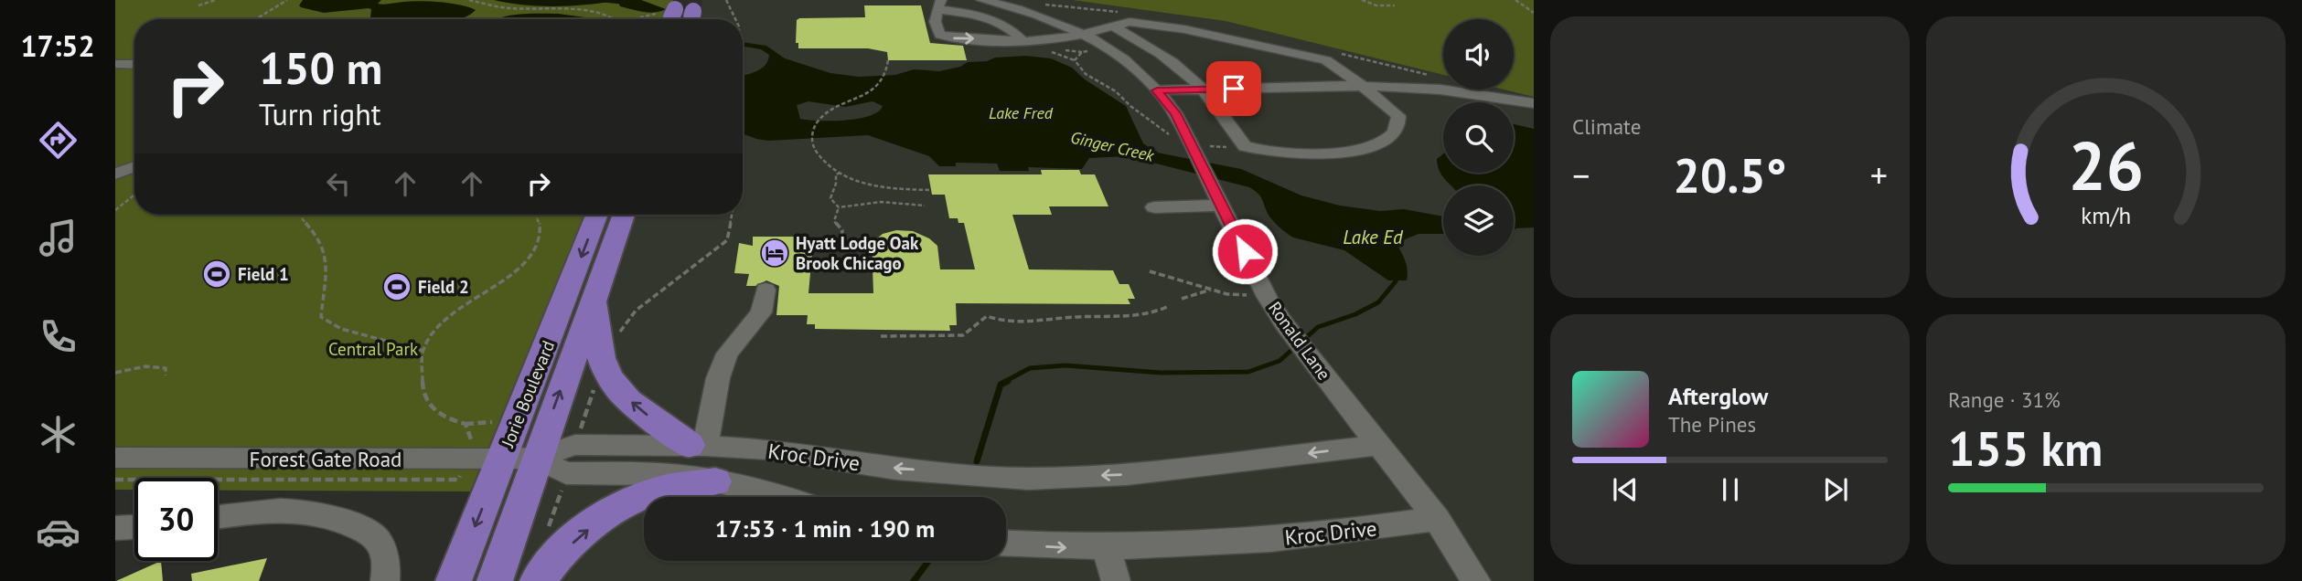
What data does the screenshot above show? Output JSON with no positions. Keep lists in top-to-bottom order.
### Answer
{
  "streets": {
    "main road": ["Jorie Boulevard"],
    "street": ["Ronald Lane", "Kroc Drive", "Forest Gate Road"]
  },
  "crossings": [
    ["Ronald Lane", "Kroc Drive"],
    ["Jorie Boulevard", "Kroc Drive"],
    ["Jorie Boulevard", "Forest Gate Road"],
    ["Kroc Drive", "Forest Gate Road"]
  ],
  "water": ["Lake Fred", "Ginger Creek", "Lake Ed"],
  "parks": ["Central Park"],
  "places": {
    "hotel": ["Hyatt Lodge Oak Brook Chicago"],
    "sports": ["Field 1", "Field 2"]
  },
  "page": {
    "tabs": "17:52",
    "tile": [
      "Climate",
      ["Range · 31%", "155 km"]
    ],
    "turn": ["150 m", "Turn right"],
    "heat": ["−", "20.5°", "+"],
    "song": ["Afterglow", "The Pines"],
    "limit": "30",
    "trip": "17:53 · 1 min · 190 m",
    "gauge": ["26", "km/h"]
  }
}
